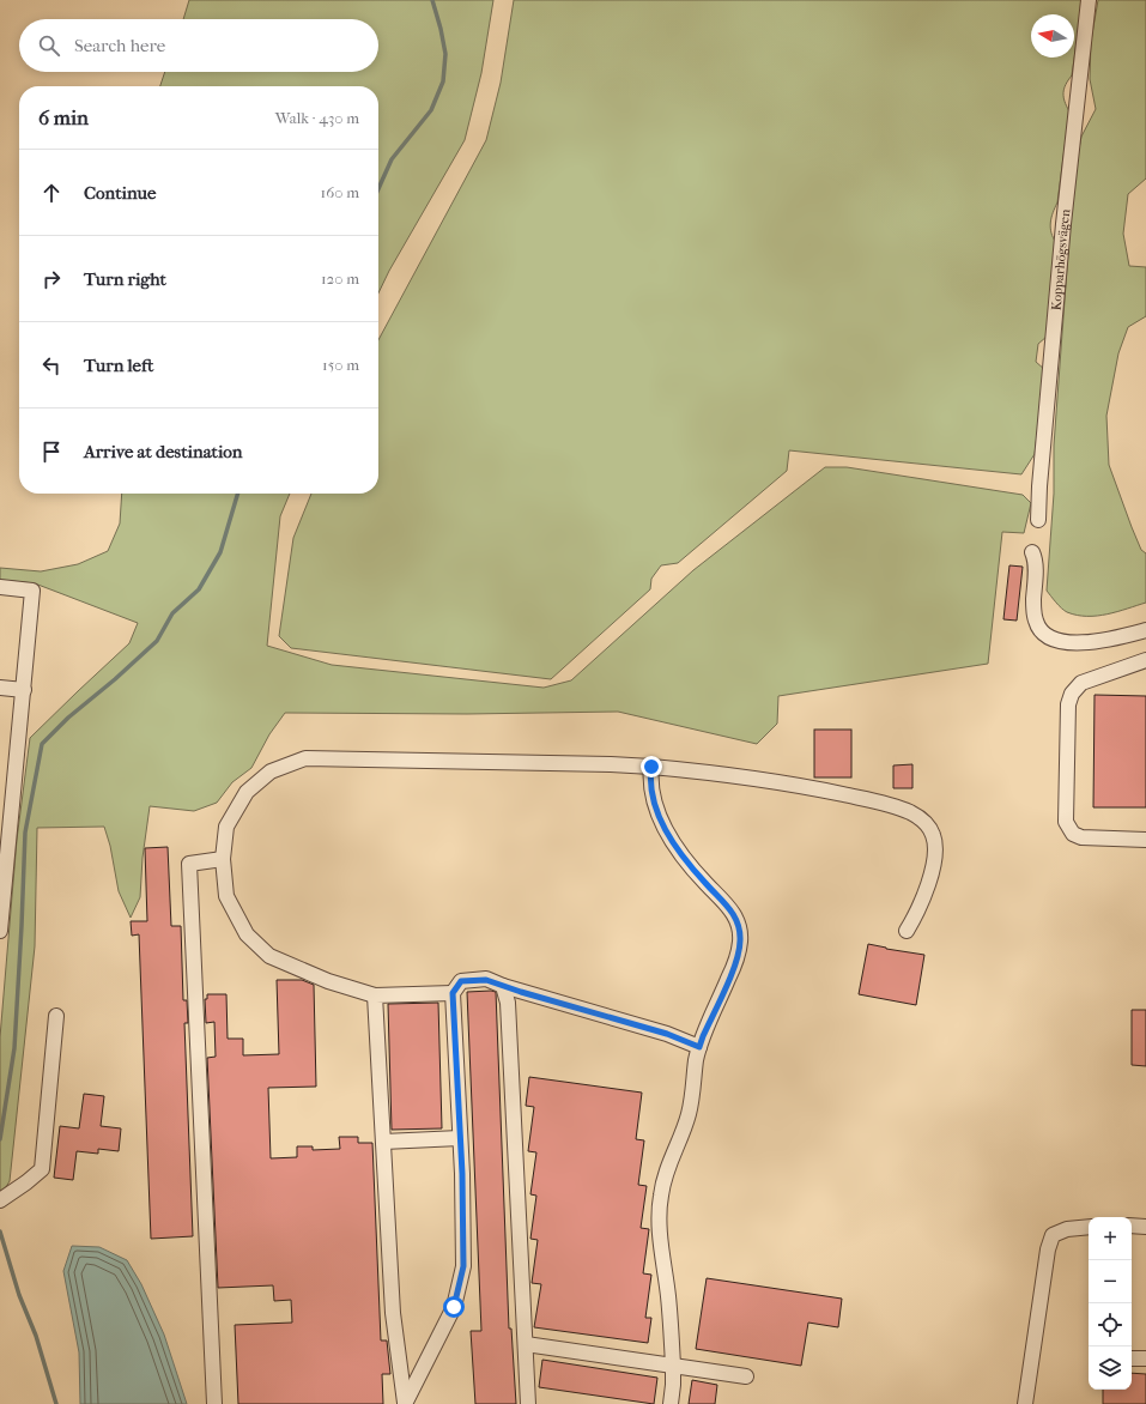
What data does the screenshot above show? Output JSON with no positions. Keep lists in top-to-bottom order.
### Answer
{
  "streets": {
    "street": ["Kopparhögsvägen"]
  },
  "north": "left",
  "page": {
    "search": "Search here",
    "heading": ["6 min", "Walk · 430 m"],
    "list": [
      ["Continue", "160 m"],
      ["Turn right", "120 m"],
      ["Turn left", "150 m"],
      "Arrive at destination"
    ],
    "map_buttons": ["+", "−"]
  }
}
